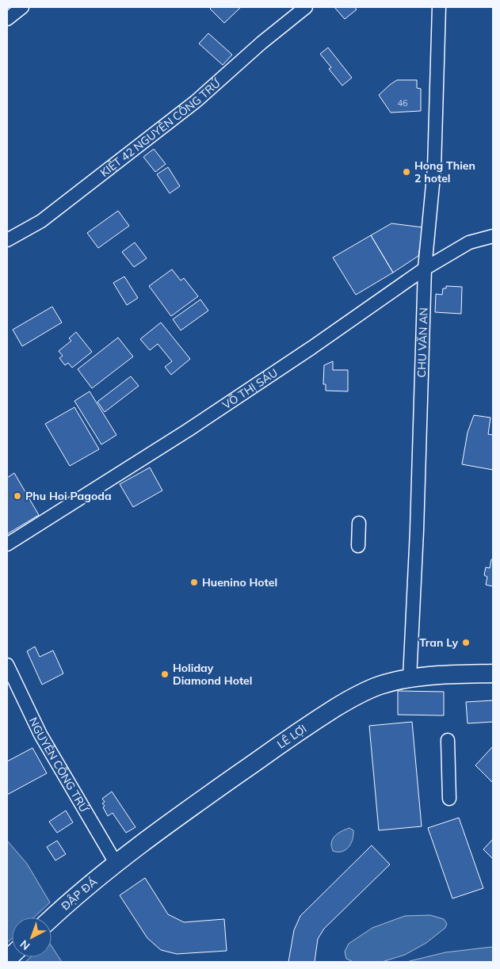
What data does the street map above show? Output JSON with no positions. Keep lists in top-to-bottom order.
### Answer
{
  "streets": {
    "main road": ["LÊ LỢI", "ĐẬP ĐÁ"],
    "street": [
      "KIỆT 42 NGUYỄN CÔNG TRỨ",
      "CHU VĂN AN",
      "VÕ THỊ SÁU",
      "NGUYỄN CÔNG TRỨ"
    ]
  },
  "crossings": [
    ["CHU VĂN AN", "VÕ THỊ SÁU"],
    ["CHU VĂN AN", "LÊ LỢI"],
    ["LÊ LỢI", "NGUYỄN CÔNG TRỨ"],
    ["LÊ LỢI", "ĐẬP ĐÁ"],
    ["NGUYỄN CÔNG TRỨ", "ĐẬP ĐÁ"]
  ],
  "places": [
    "Hong Thien 2 hotel",
    "Phu Hoi Pagoda",
    "Huenino Hotel",
    "Tran Ly",
    "Holiday Diamond Hotel"
  ],
  "house_numbers": ["46"],
  "north": "bottom left"
}
